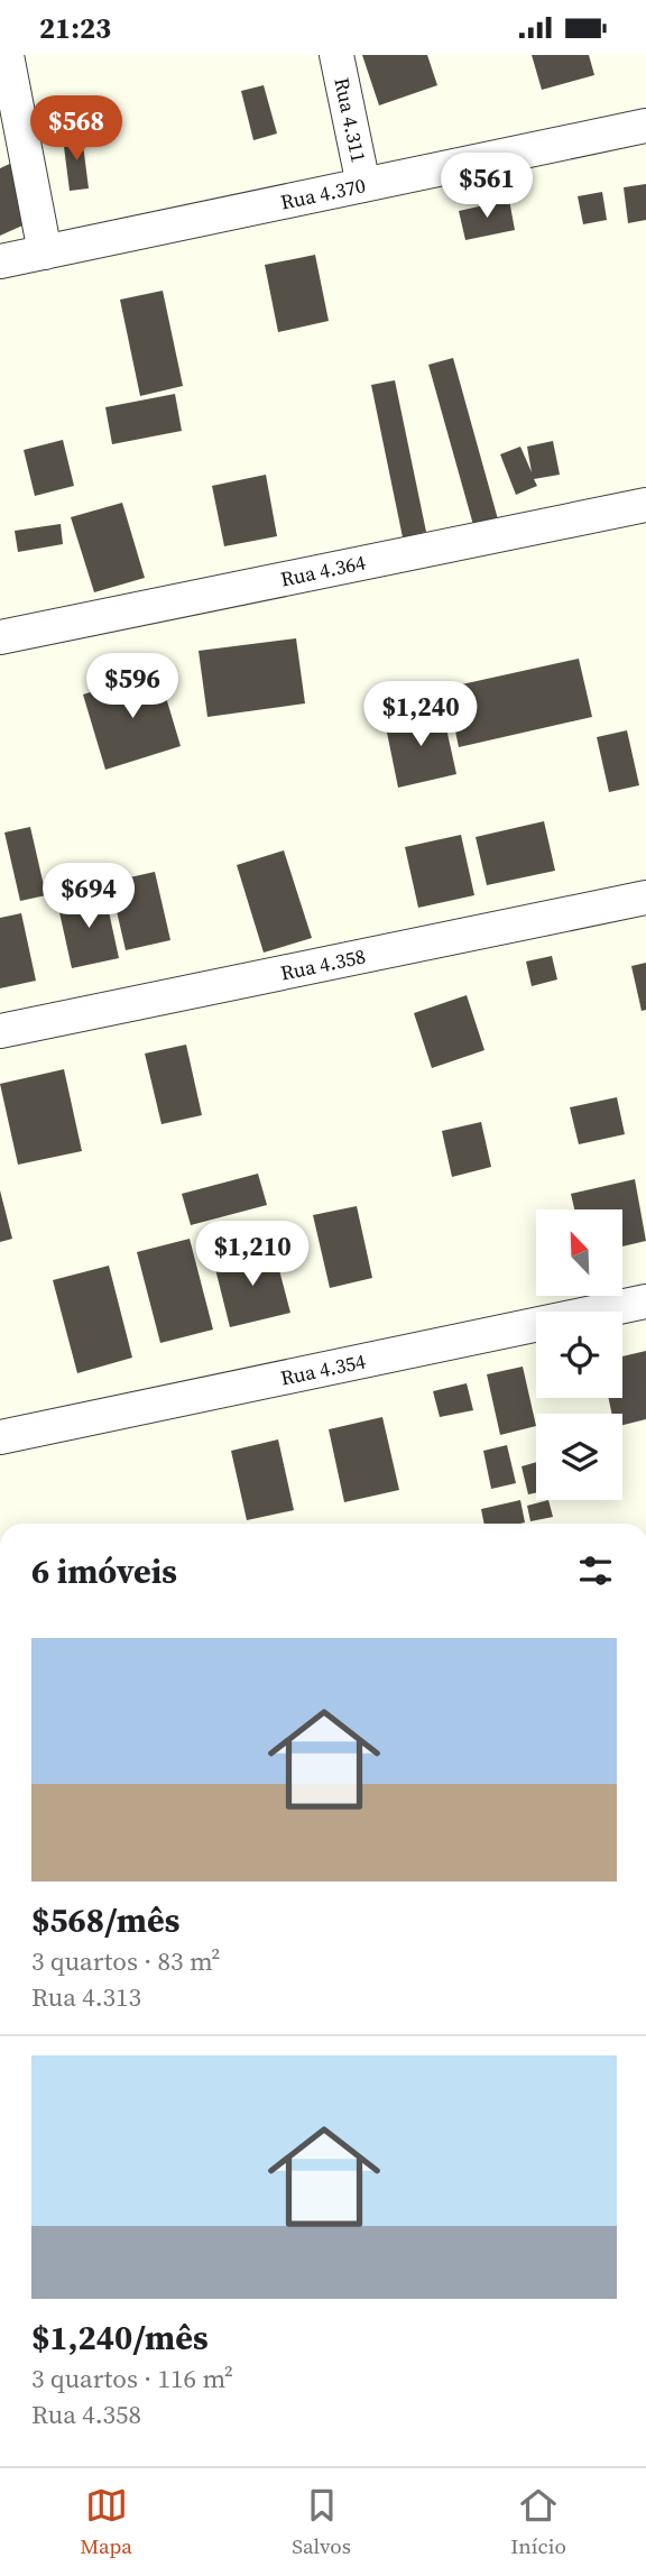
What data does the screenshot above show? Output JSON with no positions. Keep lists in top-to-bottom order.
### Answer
{
  "streets": {
    "street": [
      "Rua 4.311",
      "Rua 4.370",
      "Rua 4.364",
      "Rua 4.358",
      "Rua 4.354"
    ]
  },
  "crossings": [
    ["Rua 4.311", "Rua 4.370"]
  ],
  "north": "top left",
  "page": {
    "status": "21:23",
    "price": [
      "$568",
      "$561",
      "$596",
      "$1,240",
      "$694",
      "$1,210"
    ],
    "heading": "6 imóveis",
    "list": [
      {
        "name": "$568/mês",
        "note": "3 quartos · 83 m² · Rua 4.313"
      },
      {
        "name": "$1,240/mês",
        "note": "3 quartos · 116 m² · Rua 4.358"
      }
    ],
    "tabs": ["Mapa", "Salvos", "Início"]
  }
}
